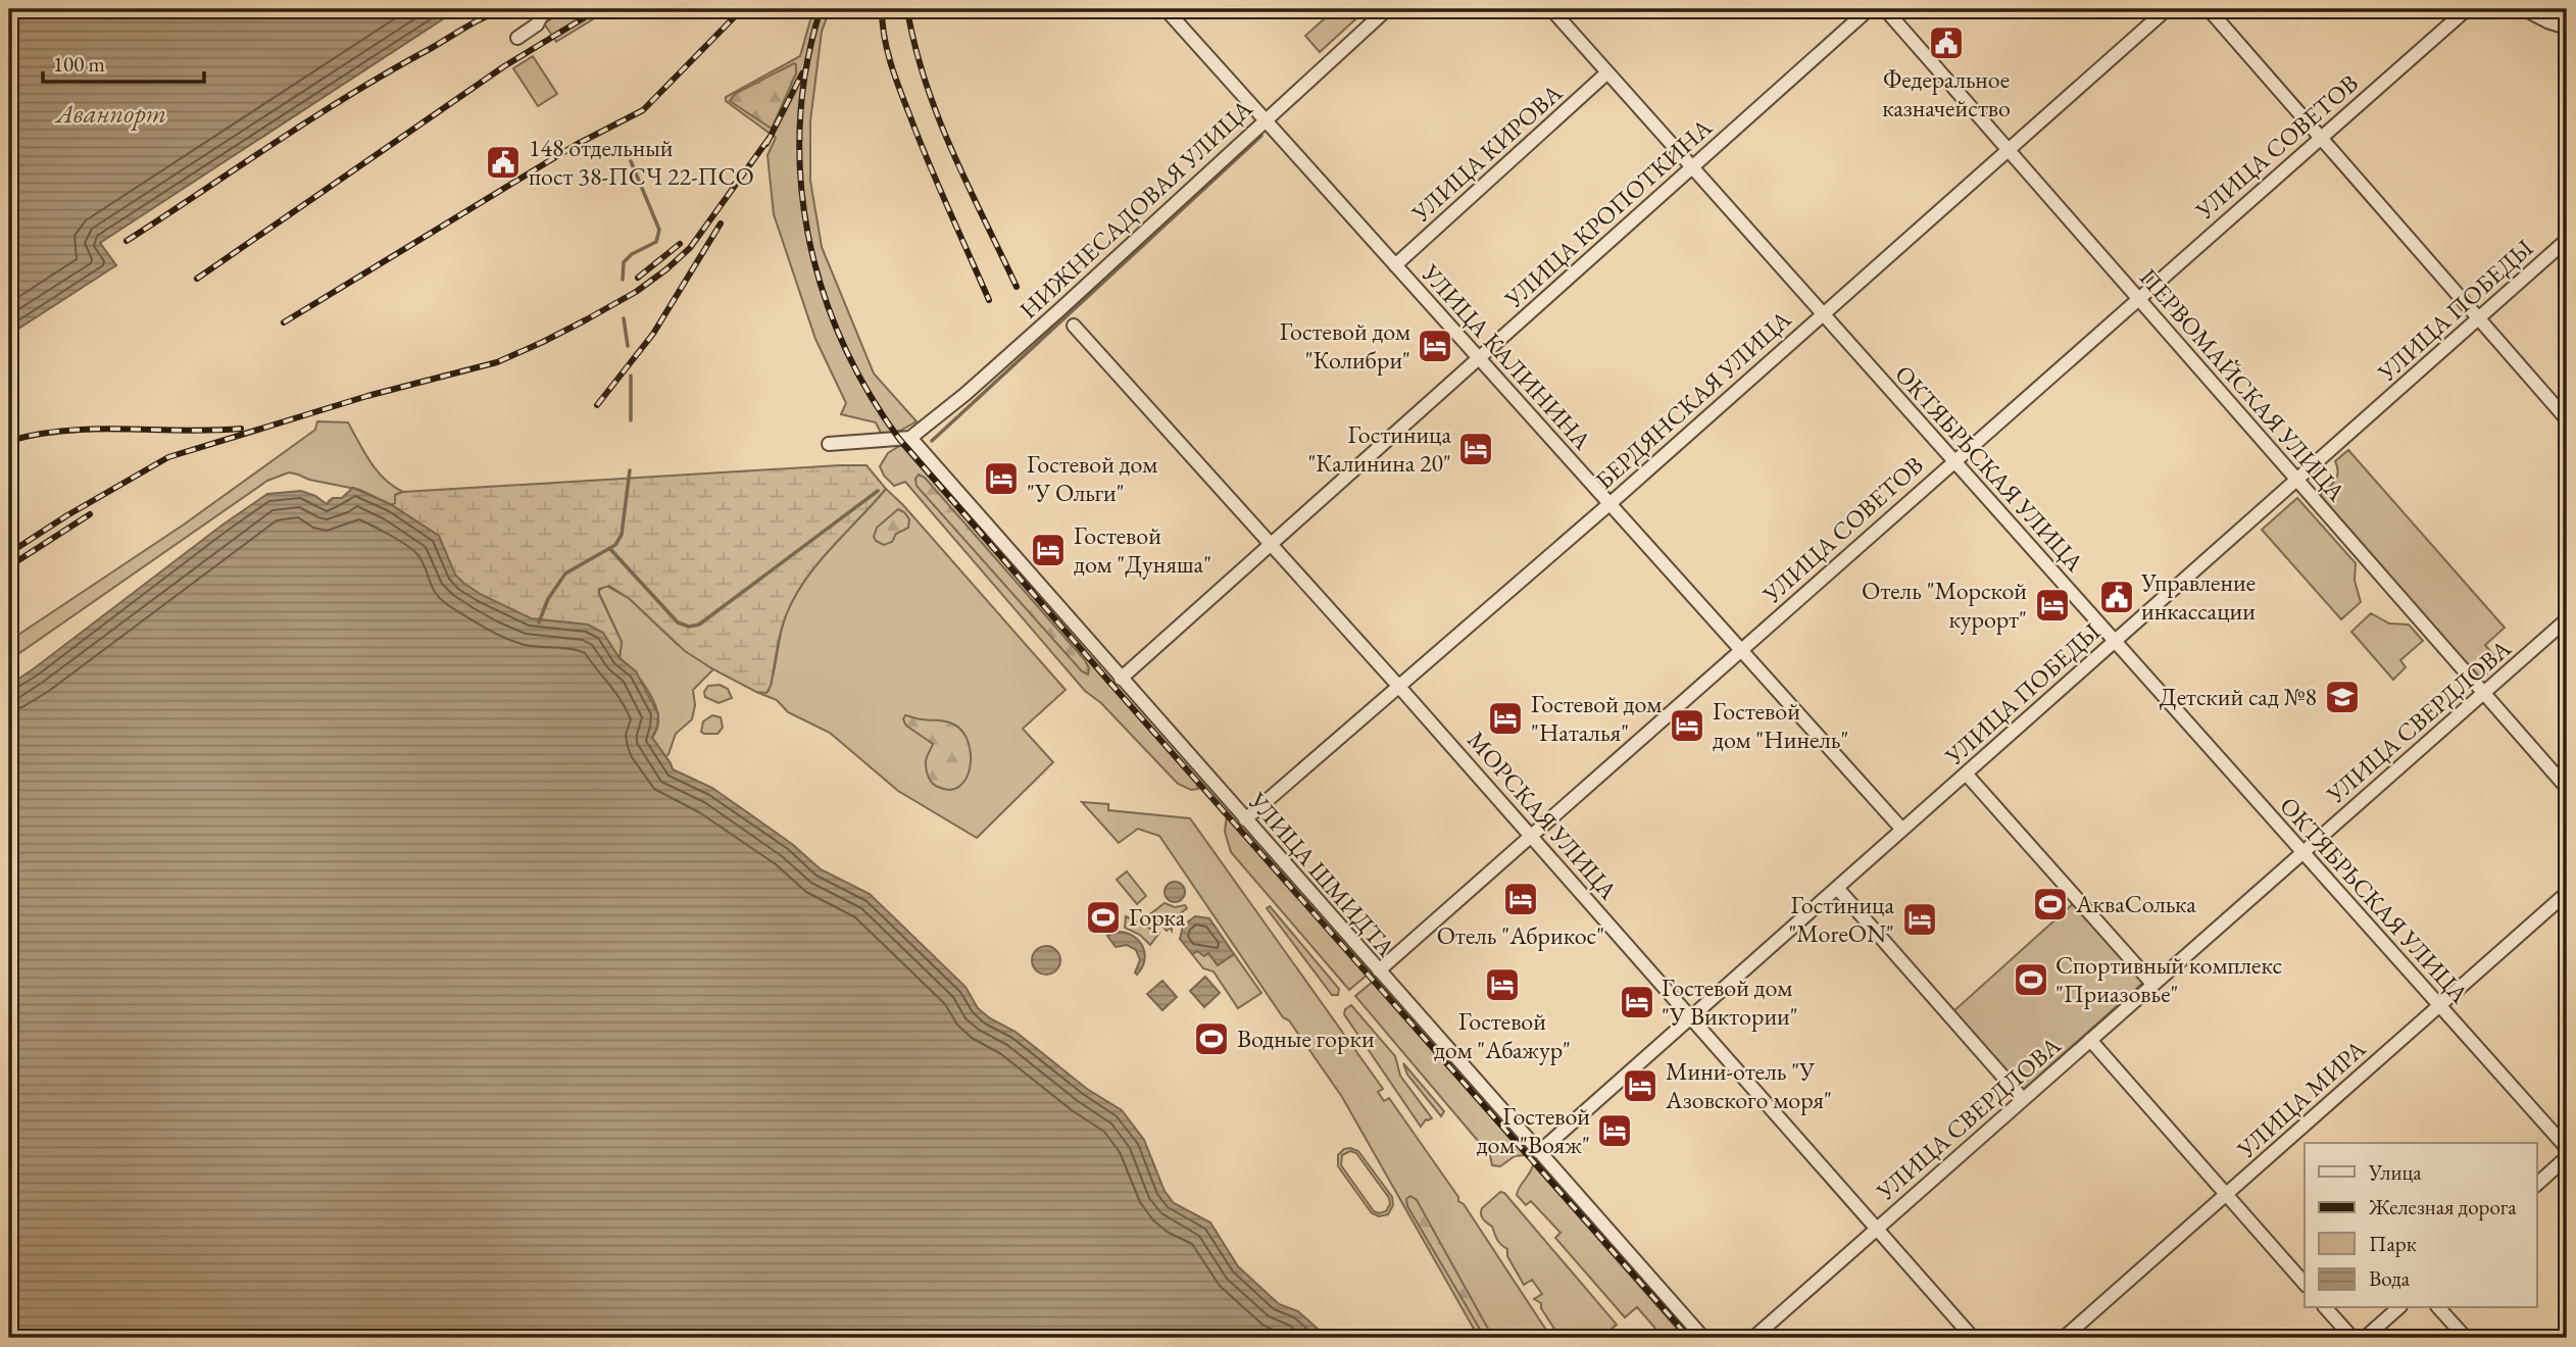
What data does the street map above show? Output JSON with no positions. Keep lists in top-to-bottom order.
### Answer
{
  "streets": {
    "street": [
      "УЛИЦА СОВЕТОВ",
      "УЛИЦА КИРОВА",
      "НИЖНЕСАДОВАЯ УЛИЦА",
      "УЛИЦА КРОПОТКИНА",
      "УЛИЦА ПОБЕДЫ",
      "УЛИЦА КАЛИНИНА",
      "ПЕРВОМАЙСКАЯ УЛИЦА",
      "БЕРДЯНСКАЯ УЛИЦА",
      "ОКТЯБРЬСКАЯ УЛИЦА",
      "УЛИЦА СВЕРДЛОВА",
      "МОРСКАЯ УЛИЦА",
      "УЛИЦА ШМИДТА",
      "УЛИЦА МИРА"
    ]
  },
  "crossings": [
    ["УЛИЦА СОВЕТОВ", "УЛИЦА КАЛИНИНА"],
    ["УЛИЦА СОВЕТОВ", "ПЕРВОМАЙСКАЯ УЛИЦА"],
    ["УЛИЦА СОВЕТОВ", "ОКТЯБРЬСКАЯ УЛИЦА"],
    ["УЛИЦА СОВЕТОВ", "МОРСКАЯ УЛИЦА"],
    ["УЛИЦА СОВЕТОВ", "УЛИЦА ШМИДТА"],
    ["УЛИЦА КИРОВА", "УЛИЦА КАЛИНИНА"],
    ["УЛИЦА КИРОВА", "ОКТЯБРЬСКАЯ УЛИЦА"],
    ["НИЖНЕСАДОВАЯ УЛИЦА", "УЛИЦА КАЛИНИНА"],
    ["НИЖНЕСАДОВАЯ УЛИЦА", "УЛИЦА ШМИДТА"],
    ["УЛИЦА КРОПОТКИНА", "УЛИЦА КАЛИНИНА"],
    ["УЛИЦА КРОПОТКИНА", "ОКТЯБРЬСКАЯ УЛИЦА"],
    ["УЛИЦА КРОПОТКИНА", "МОРСКАЯ УЛИЦА"],
    ["УЛИЦА КРОПОТКИНА", "УЛИЦА ШМИДТА"],
    ["УЛИЦА ПОБЕДЫ", "УЛИЦА КАЛИНИНА"],
    ["УЛИЦА ПОБЕДЫ", "ПЕРВОМАЙСКАЯ УЛИЦА"],
    ["УЛИЦА ПОБЕДЫ", "ОКТЯБРЬСКАЯ УЛИЦА"],
    ["УЛИЦА ПОБЕДЫ", "МОРСКАЯ УЛИЦА"],
    ["УЛИЦА ПОБЕДЫ", "УЛИЦА ШМИДТА"],
    ["УЛИЦА КАЛИНИНА", "БЕРДЯНСКАЯ УЛИЦА"],
    ["ПЕРВОМАЙСКАЯ УЛИЦА", "БЕРДЯНСКАЯ УЛИЦА"],
    ["ПЕРВОМАЙСКАЯ УЛИЦА", "УЛИЦА СВЕРДЛОВА"],
    ["БЕРДЯНСКАЯ УЛИЦА", "ОКТЯБРЬСКАЯ УЛИЦА"],
    ["БЕРДЯНСКАЯ УЛИЦА", "МОРСКАЯ УЛИЦА"],
    ["БЕРДЯНСКАЯ УЛИЦА", "УЛИЦА ШМИДТА"],
    ["ОКТЯБРЬСКАЯ УЛИЦА", "УЛИЦА СВЕРДЛОВА"],
    ["ОКТЯБРЬСКАЯ УЛИЦА", "УЛИЦА МИРА"],
    ["УЛИЦА СВЕРДЛОВА", "МОРСКАЯ УЛИЦА"]
  ],
  "water": ["Аванпорт"],
  "places": {
    "public building": ["Федеральное казначейство", "148 отдельный пост 38-ПСЧ 22-ПСО", "Управление инкассации"],
    "hotel": [
      "Гостевой дом \"Колибри\"",
      "Гостиница \"Калинина 20\"",
      "Гостевой дом \"У Ольги\"",
      "Гостевой дом \"Дуняша\"",
      "Отель \"Морской курорт\"",
      "Гостевой дом \"Наталья\"",
      "Гостевой дом \"Нинель\"",
      "Отель \"Абрикос\"",
      "Гостиница \"MoreON\"",
      "Гостевой дом \"Абажур\"",
      "Гостевой дом \"У Виктории\"",
      "Мини-отель \"У Азовского моря\"",
      "Гостевой дом \"Вояж\""
    ],
    "school or university": ["Детский сад №8"],
    "sports": [
      "АкваСолька",
      "Горка",
      "Спортивный комплекс \"Приазовье\"",
      "Водные горки"
    ]
  },
  "legend": [
    "Улица",
    "Железная дорога",
    "Парк",
    "Вода"
  ],
  "scale_bar": "100 m"
}
